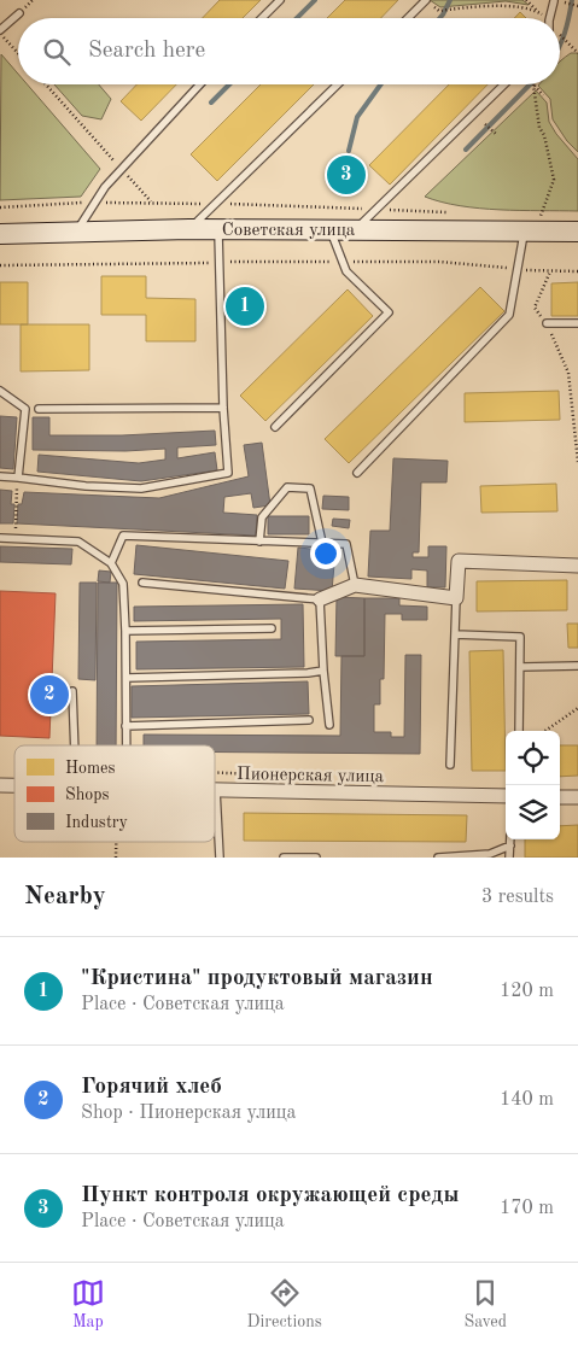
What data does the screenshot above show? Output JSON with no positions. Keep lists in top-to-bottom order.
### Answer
{
  "streets": {
    "street": ["Советская улица", "Пионерская улица"]
  },
  "legend": ["Homes", "Shops", "Industry"],
  "page": {
    "search": "Search here",
    "pins": ["3", "1", "2"],
    "heading": ["Nearby", "3 results"],
    "list": [
      {
        "mark": "1",
        "name": "\"Кристина\" продуктовый магазин",
        "note": "Place · Советская улица",
        "value": "120 m"
      },
      {
        "mark": "2",
        "name": "Горячий хлеб",
        "note": "Shop · Пионерская улица",
        "value": "140 m"
      },
      {
        "mark": "3",
        "name": "Пункт контроля окружающей среды",
        "note": "Place · Советская улица",
        "value": "170 m"
      }
    ],
    "nav": ["Map", "Directions", "Saved"]
  }
}
